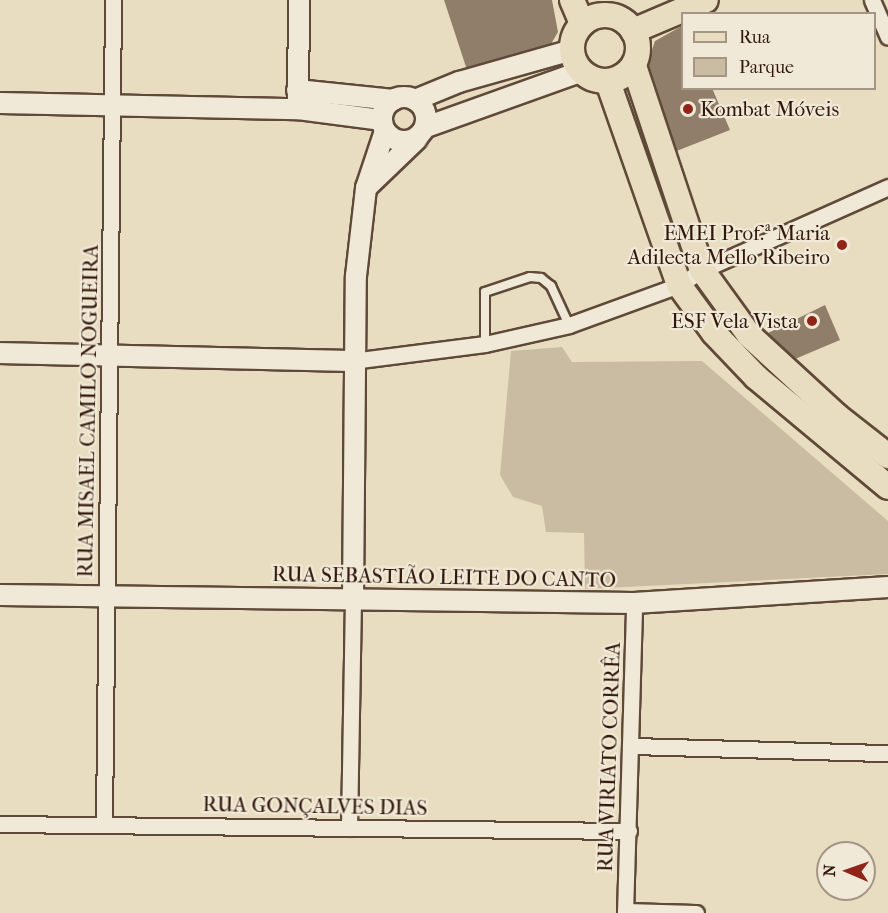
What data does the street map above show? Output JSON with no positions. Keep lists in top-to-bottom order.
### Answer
{
  "streets": {
    "street": [
      "RUA MISAEL CAMILO NOGUEIRA",
      "RUA SEBASTIÃO LEITE DO CANTO",
      "RUA VIRIATO CORRÊA",
      "RUA GONÇALVES DIAS"
    ]
  },
  "crossings": [
    ["RUA MISAEL CAMILO NOGUEIRA", "RUA SEBASTIÃO LEITE DO CANTO"],
    ["RUA MISAEL CAMILO NOGUEIRA", "RUA GONÇALVES DIAS"],
    ["RUA SEBASTIÃO LEITE DO CANTO", "RUA VIRIATO CORRÊA"],
    ["RUA VIRIATO CORRÊA", "RUA GONÇALVES DIAS"]
  ],
  "places": ["Kombat Móveis", "EMEI Prof.ª Maria Adilecta Mello Ribeiro", "ESF Vela Vista"],
  "legend": ["Rua", "Parque"],
  "north": "left"
}
